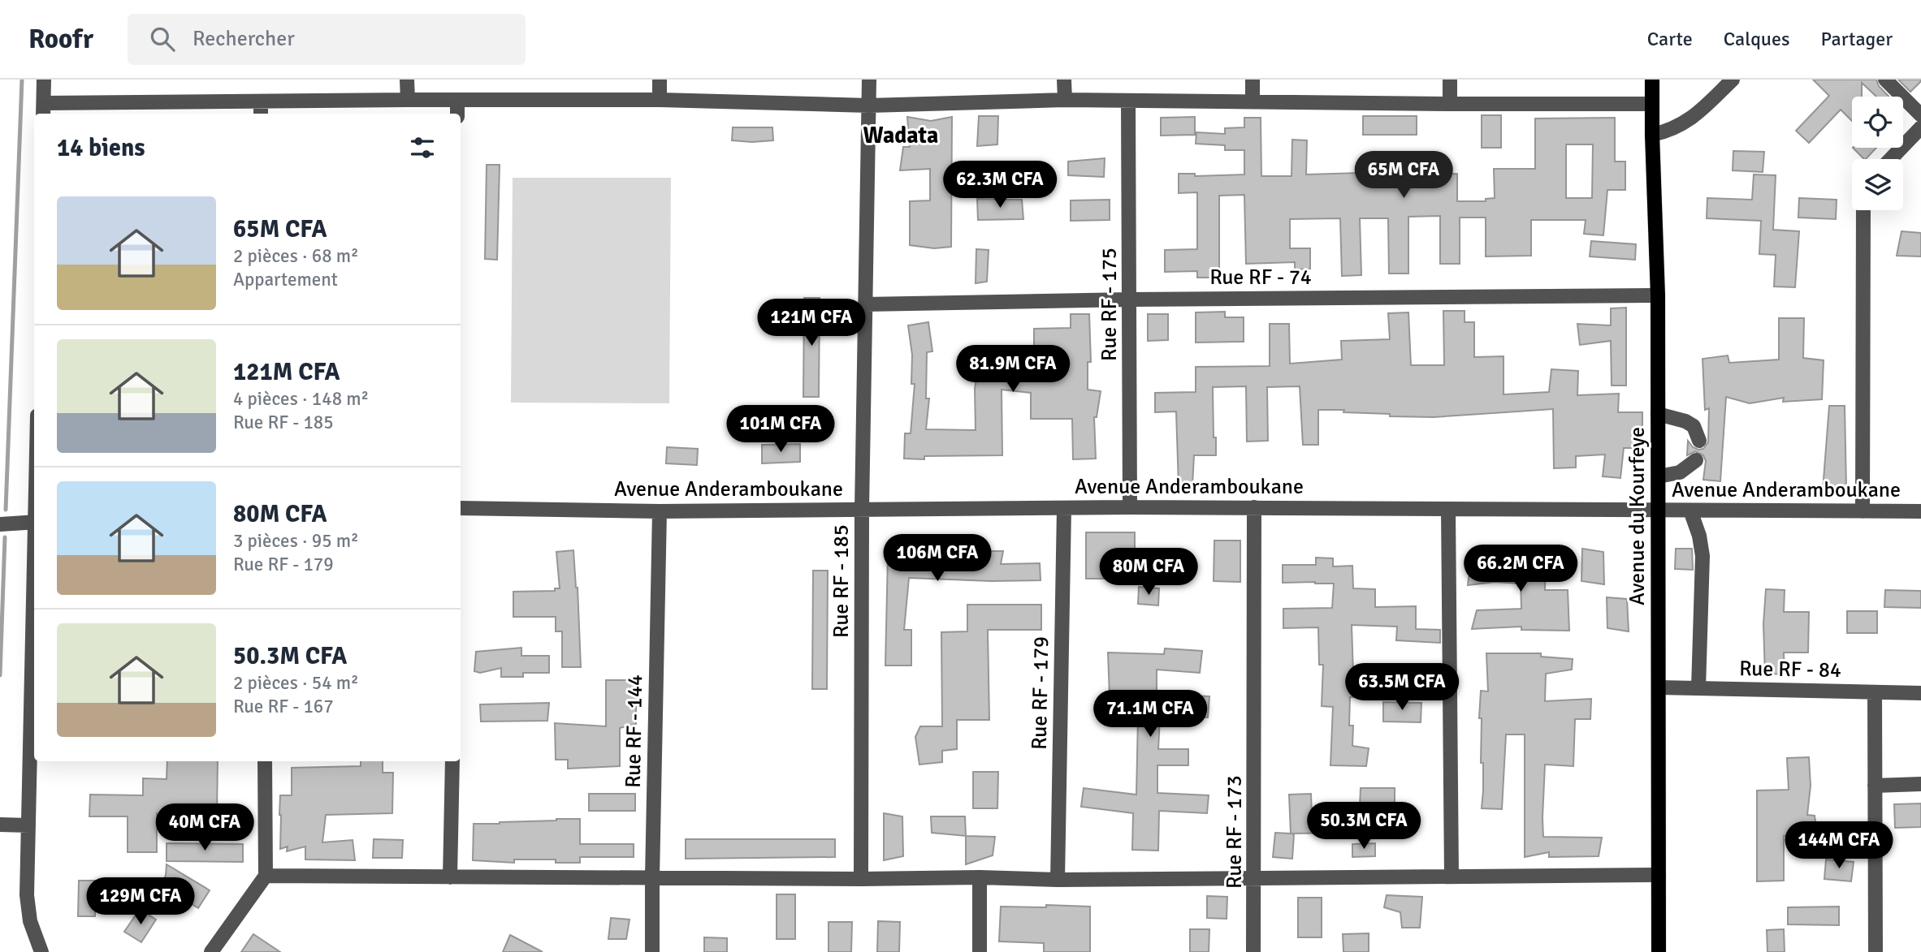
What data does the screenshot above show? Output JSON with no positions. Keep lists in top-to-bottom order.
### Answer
{
  "streets": {
    "main road": ["Avenue du Kourfeye"],
    "street": [
      "Rue RF - 74",
      "Rue RF - 175",
      "Avenue Anderamboukane",
      "Rue RF - 185",
      "Rue RF - 84",
      "Rue RF - 179",
      "Rue RF - 144",
      "Rue RF - 173"
    ]
  },
  "crossings": [
    ["Rue RF - 74", "Rue RF - 175"],
    ["Rue RF - 74", "Avenue du Kourfeye"],
    ["Rue RF - 74", "Rue RF - 185"],
    ["Rue RF - 175", "Avenue Anderamboukane"],
    ["Avenue Anderamboukane", "Avenue du Kourfeye"],
    ["Avenue Anderamboukane", "Rue RF - 185"],
    ["Avenue Anderamboukane", "Rue RF - 179"],
    ["Avenue Anderamboukane", "Rue RF - 144"],
    ["Avenue Anderamboukane", "Rue RF - 173"],
    ["Avenue du Kourfeye", "Rue RF - 84"]
  ],
  "districts": ["Wadata"],
  "page": {
    "header": "Roofr",
    "search": "Rechercher",
    "nav": ["Carte", "Calques", "Partager"],
    "heading": "14 biens",
    "price": [
      "65M CFA",
      "62.3M CFA",
      "121M CFA",
      "81.9M CFA",
      "101M CFA",
      "106M CFA",
      "66.2M CFA",
      "80M CFA",
      "63.5M CFA",
      "71.1M CFA",
      "50.3M CFA",
      "40M CFA",
      "144M CFA",
      "129M CFA"
    ],
    "list": [
      {
        "name": "65M CFA",
        "note": "2 pièces · 68 m² · Appartement"
      },
      {
        "name": "121M CFA",
        "note": "4 pièces · 148 m² · Rue RF - 185"
      },
      {
        "name": "80M CFA",
        "note": "3 pièces · 95 m² · Rue RF - 179"
      },
      {
        "name": "50.3M CFA",
        "note": "2 pièces · 54 m² · Rue RF - 167"
      }
    ]
  }
}
